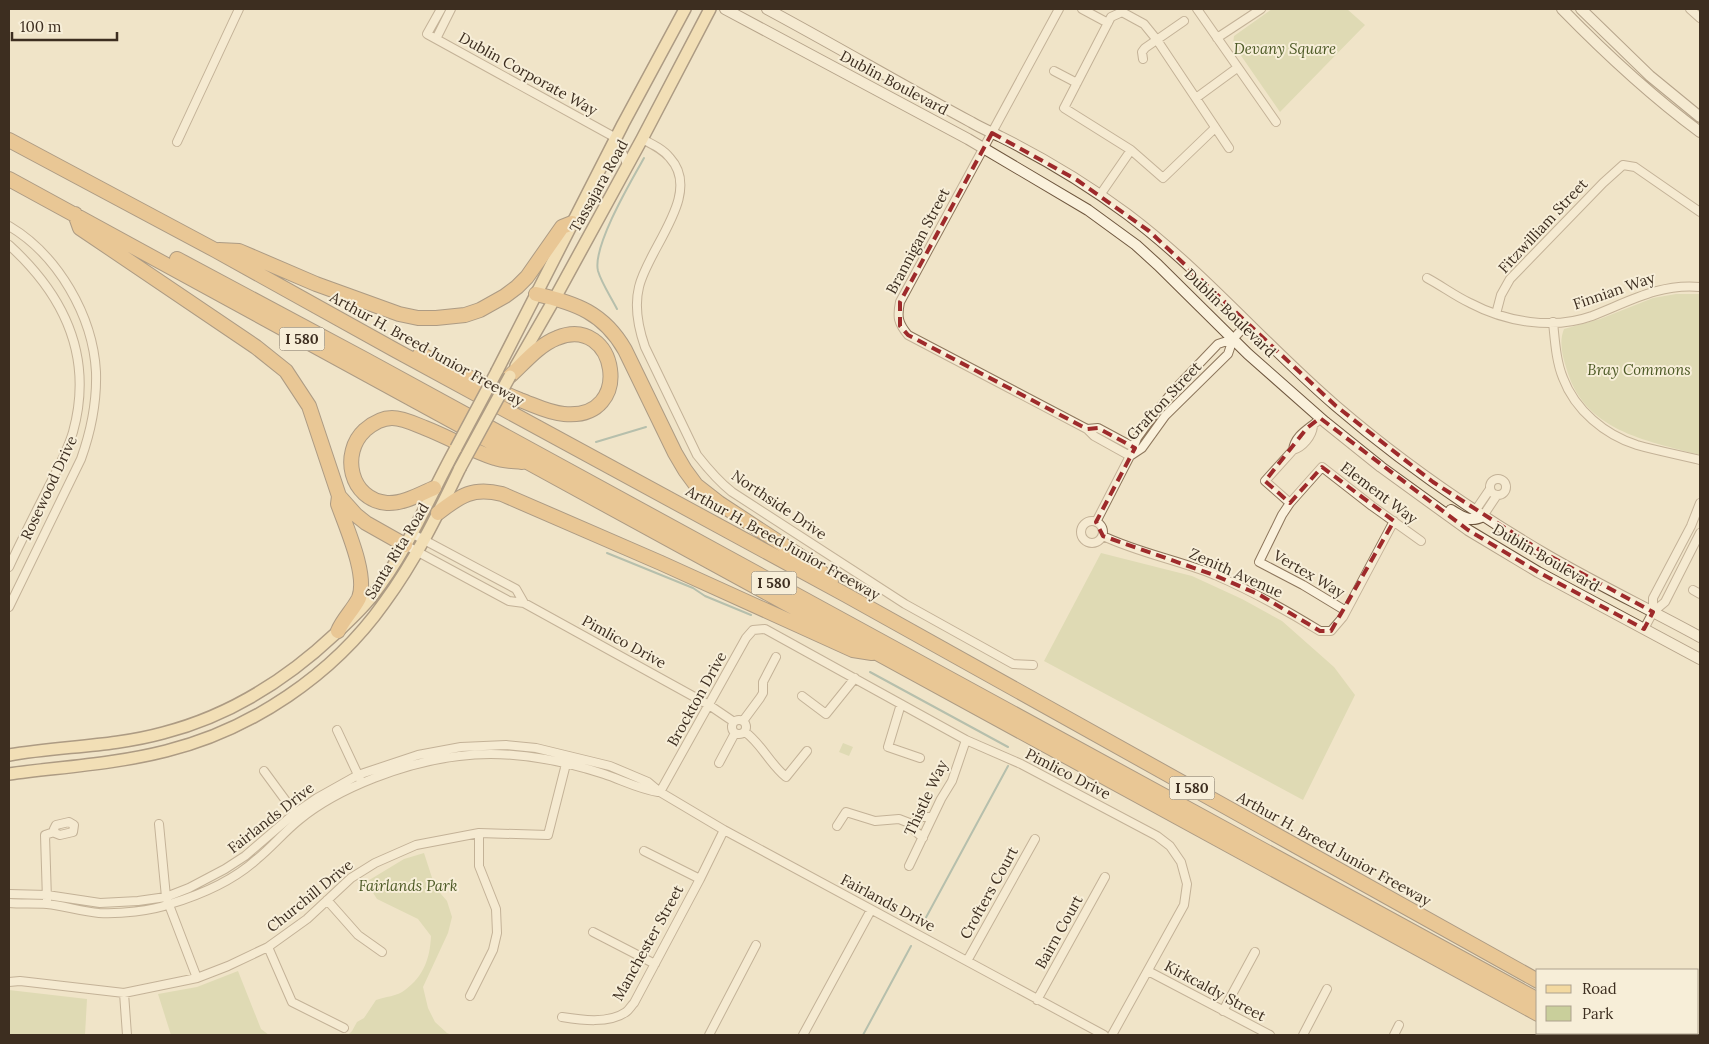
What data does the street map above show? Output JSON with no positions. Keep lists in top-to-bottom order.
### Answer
{
  "streets": {
    "highway": ["I 580", "Arthur H. Breed Junior Freeway"],
    "main road": ["Dublin Boulevard", "Tassajara Road", "Santa Rita Road"],
    "street": [
      "Dublin Corporate Way",
      "Fitzwilliam Street",
      "Brannigan Street",
      "Finnian Way",
      "Grafton Street",
      "Rosewood Drive",
      "Element Way",
      "Northside Drive",
      "Zenith Avenue",
      "Vertex Way",
      "Pimlico Drive",
      "Brockton Drive",
      "Thistle Way",
      "Fairlands Drive",
      "Crofters Court",
      "Churchill Drive",
      "Bairn Court",
      "Manchester Street",
      "Kirkcaldy Street"
    ]
  },
  "crossings": [
    ["Dublin Corporate Way", "Tassajara Road"],
    ["Dublin Boulevard", "Brannigan Street"],
    ["Dublin Boulevard", "Grafton Street"],
    ["Tassajara Road", "Northside Drive"],
    ["Tassajara Road", "Santa Rita Road"],
    ["Fitzwilliam Street", "Finnian Way"],
    ["Brannigan Street", "Grafton Street"],
    ["Grafton Street", "Zenith Avenue"],
    ["Element Way", "Vertex Way"],
    ["Santa Rita Road", "Pimlico Drive"],
    ["Zenith Avenue", "Vertex Way"],
    ["Pimlico Drive", "Brockton Drive"],
    ["Pimlico Drive", "Thistle Way"],
    ["Pimlico Drive", "Kirkcaldy Street"],
    ["Brockton Drive", "Fairlands Drive"],
    ["Fairlands Drive", "Crofters Court"],
    ["Fairlands Drive", "Churchill Drive"],
    ["Fairlands Drive", "Bairn Court"],
    ["Fairlands Drive", "Manchester Street"]
  ],
  "parks": ["Devany Square", "Bray Commons", "Fairlands Park"],
  "legend": ["Road", "Park"],
  "scale_bar": "100 m"
}
